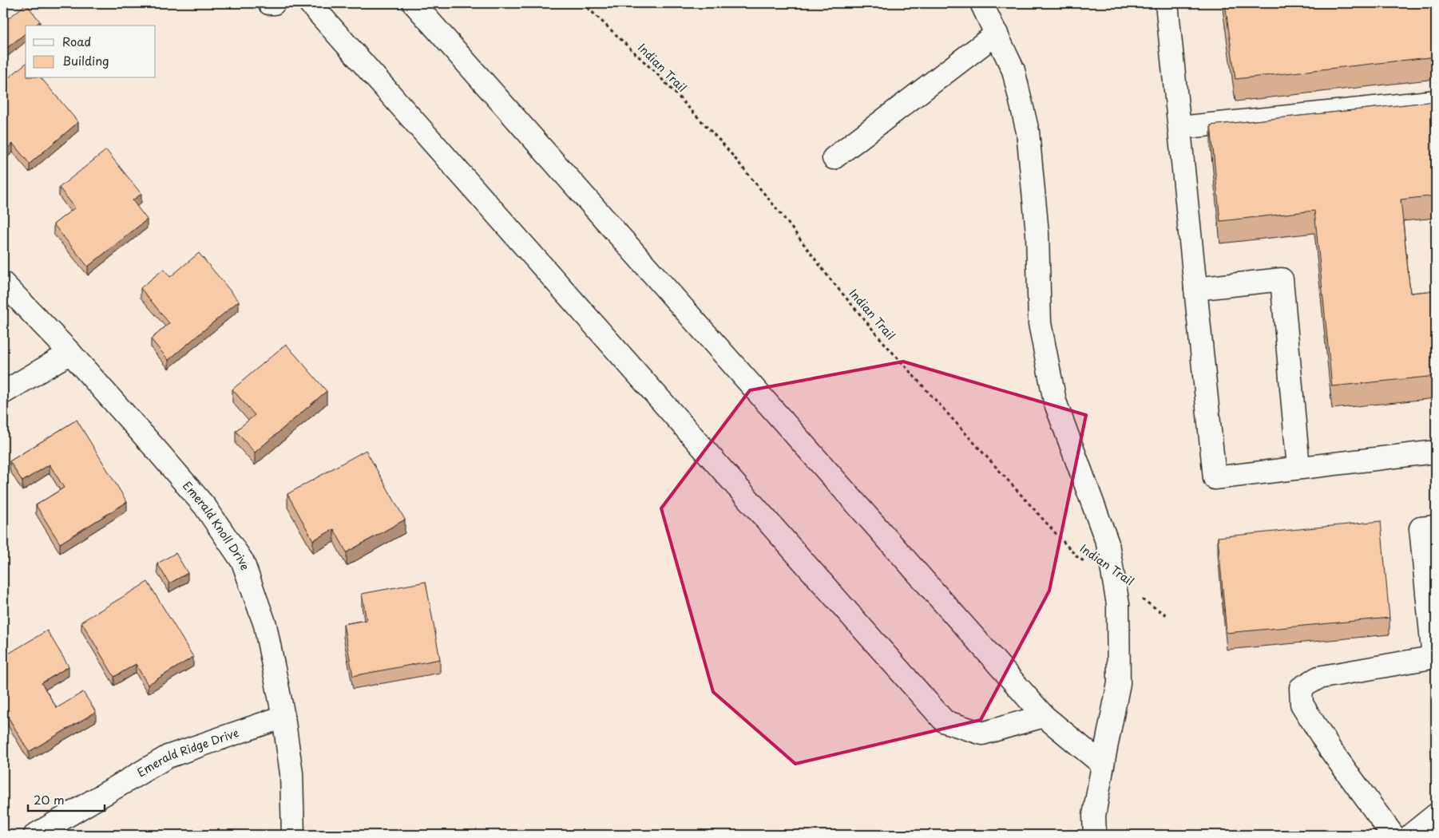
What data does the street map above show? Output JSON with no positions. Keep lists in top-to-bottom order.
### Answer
{
  "streets": {
    "street": ["Emerald Knoll Drive", "Emerald Ridge Drive"],
    "path": ["Indian Trail"]
  },
  "crossings": [
    ["Emerald Knoll Drive", "Emerald Ridge Drive"]
  ],
  "legend": ["Road", "Building"],
  "scale_bar": "20 m"
}
